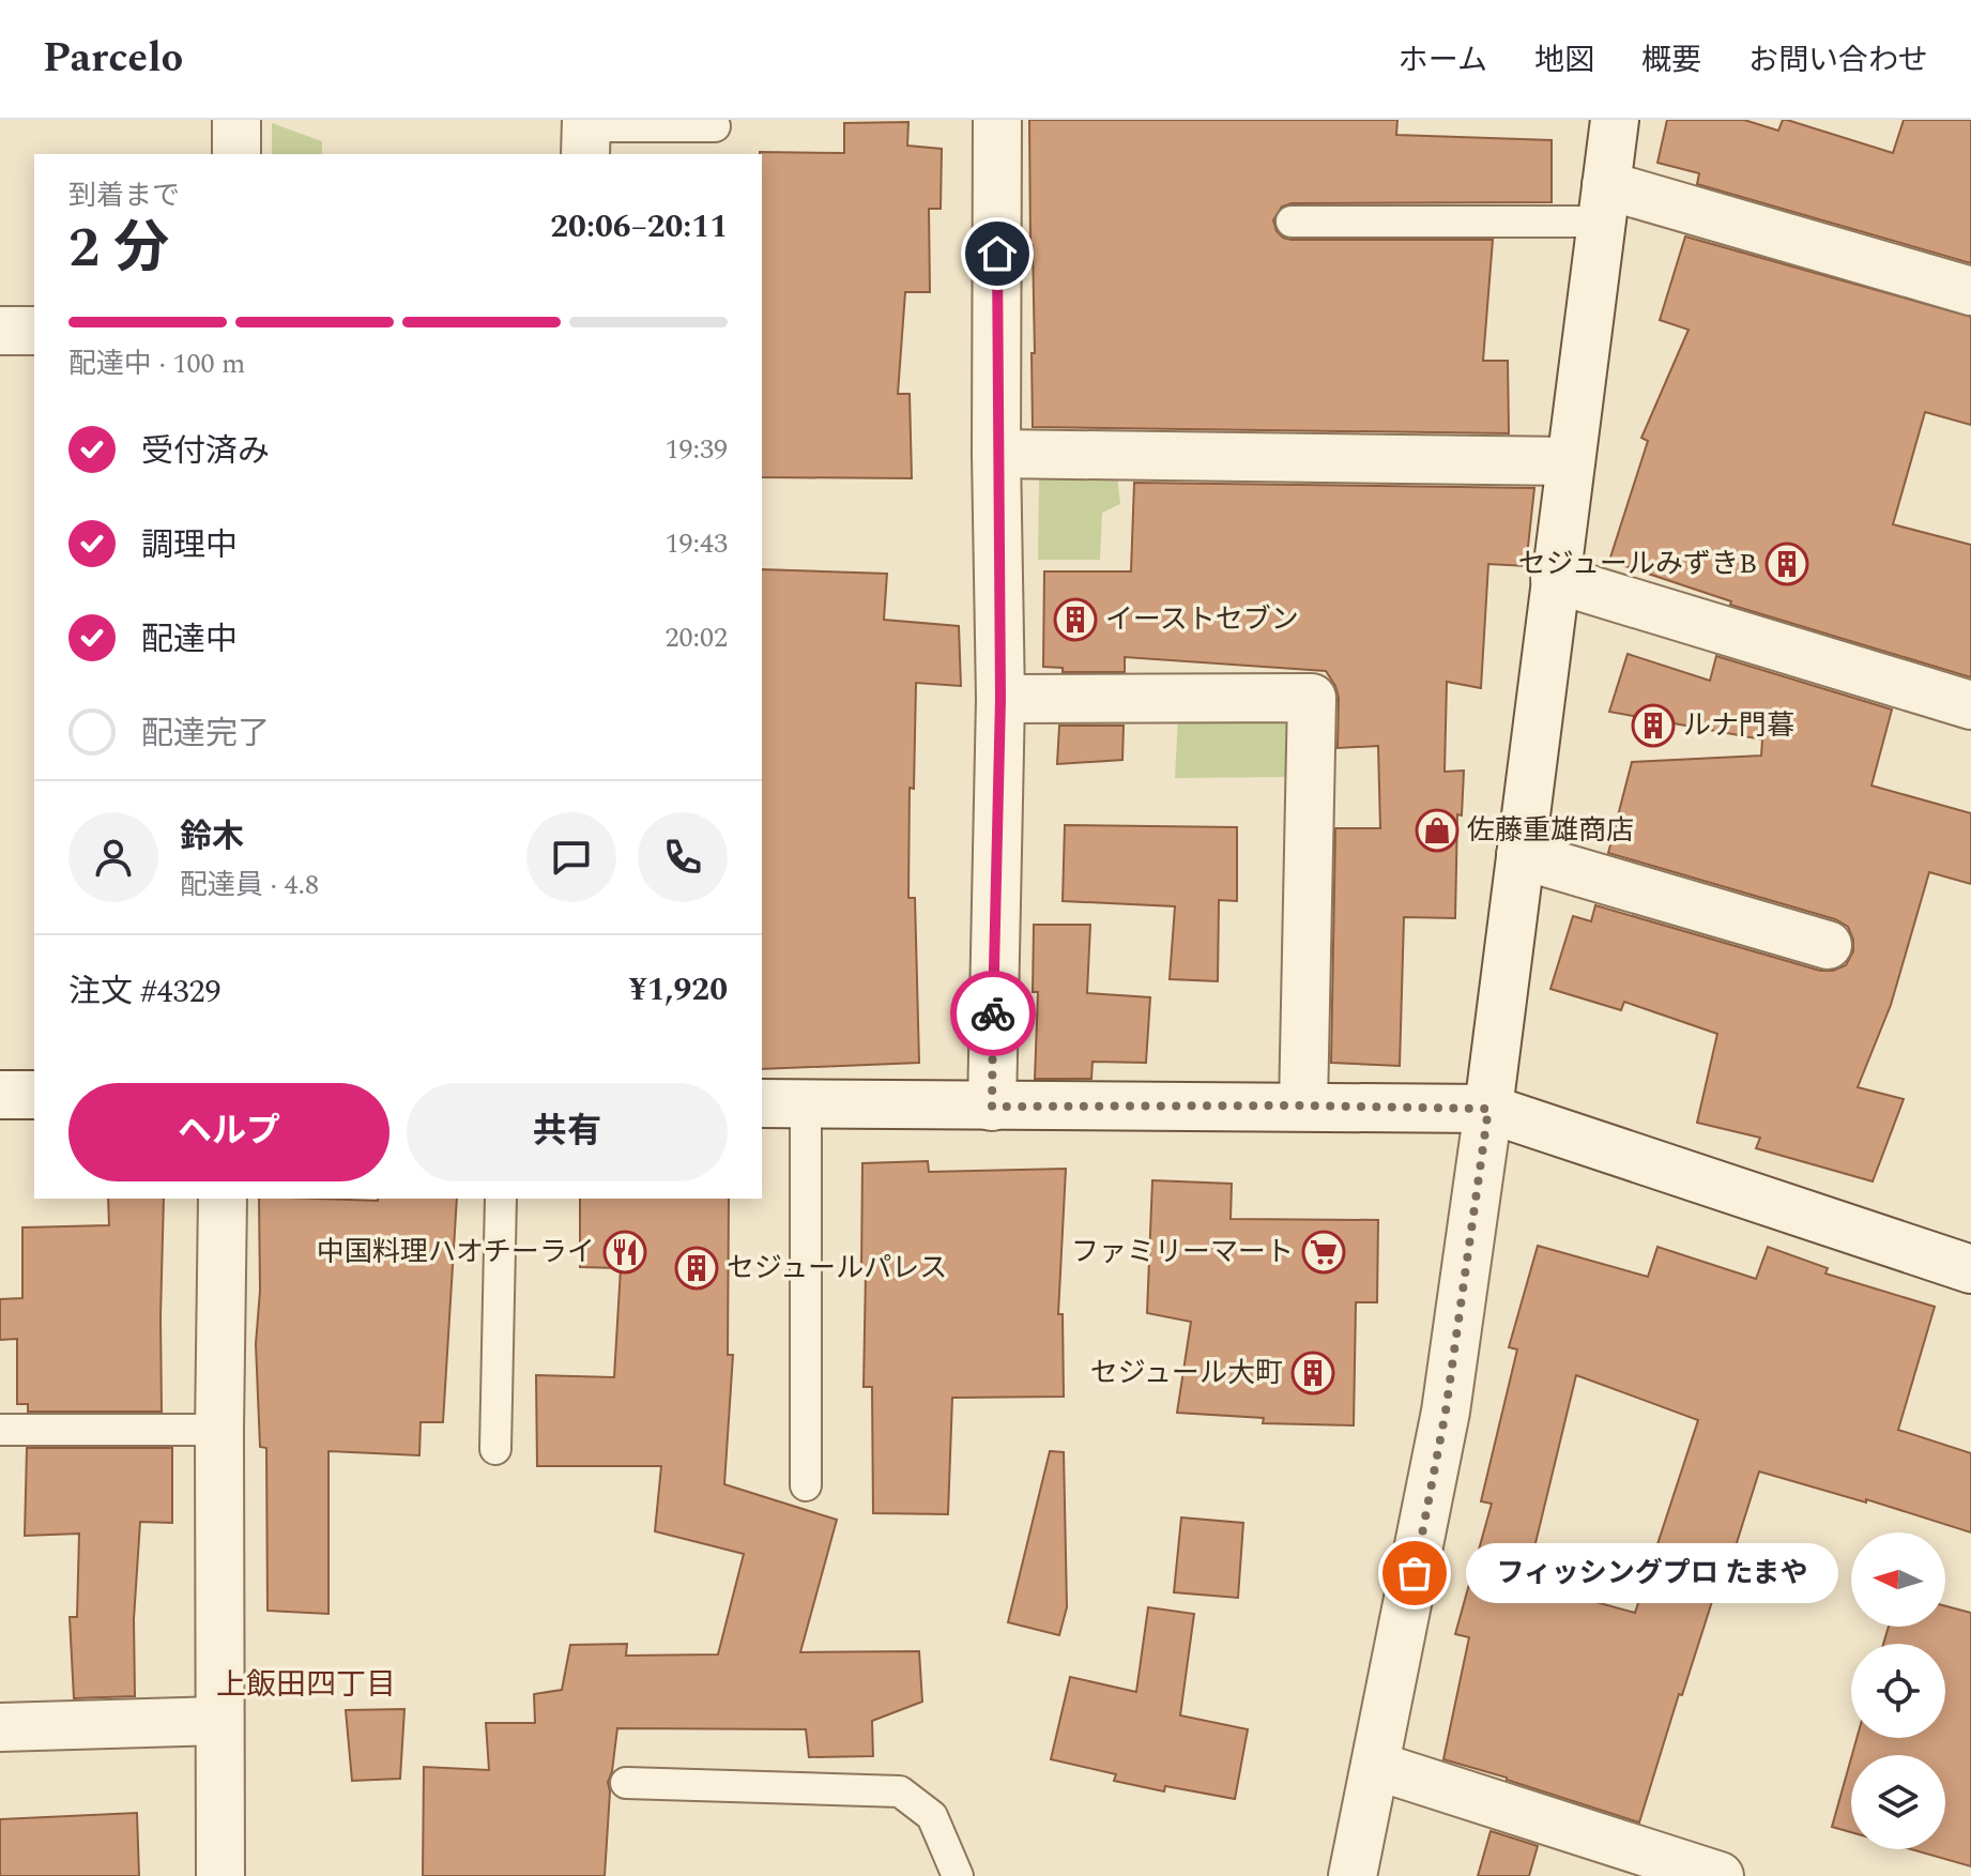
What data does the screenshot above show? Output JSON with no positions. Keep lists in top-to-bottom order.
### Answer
{
  "districts": ["上飯田四丁目"],
  "places": {
    "building": [
      "セジュールみずきB",
      "イーストセブン",
      "ルナ門暮",
      "セジュールパレス",
      "セジュール大町"
    ],
    "shop": ["佐藤重雄商店"],
    "restaurant": ["中国料理ハオチーライ"],
    "supermarket": ["ファミリーマート"],
    "other": ["フィッシングプロ たまや"]
  },
  "north": "left",
  "page": {
    "header": "Parcelo",
    "nav": [
      "ホーム",
      "地図",
      "概要",
      "お問い合わせ"
    ],
    "heading": ["2 分", "到着まで", "20:06–20:11"],
    "panel": [
      "鈴木",
      "配達員 · 4.8",
      "注文 #4329",
      "¥1,920"
    ],
    "bar": "配達中 · 100 m",
    "list": [
      ["受付済み", "19:39"],
      ["調理中", "19:43"],
      ["配達中", "20:02"],
      "配達完了"
    ],
    "buttons": ["ヘルプ", "共有"],
    "bubble": "フィッシングプロ たまや"
  }
}
